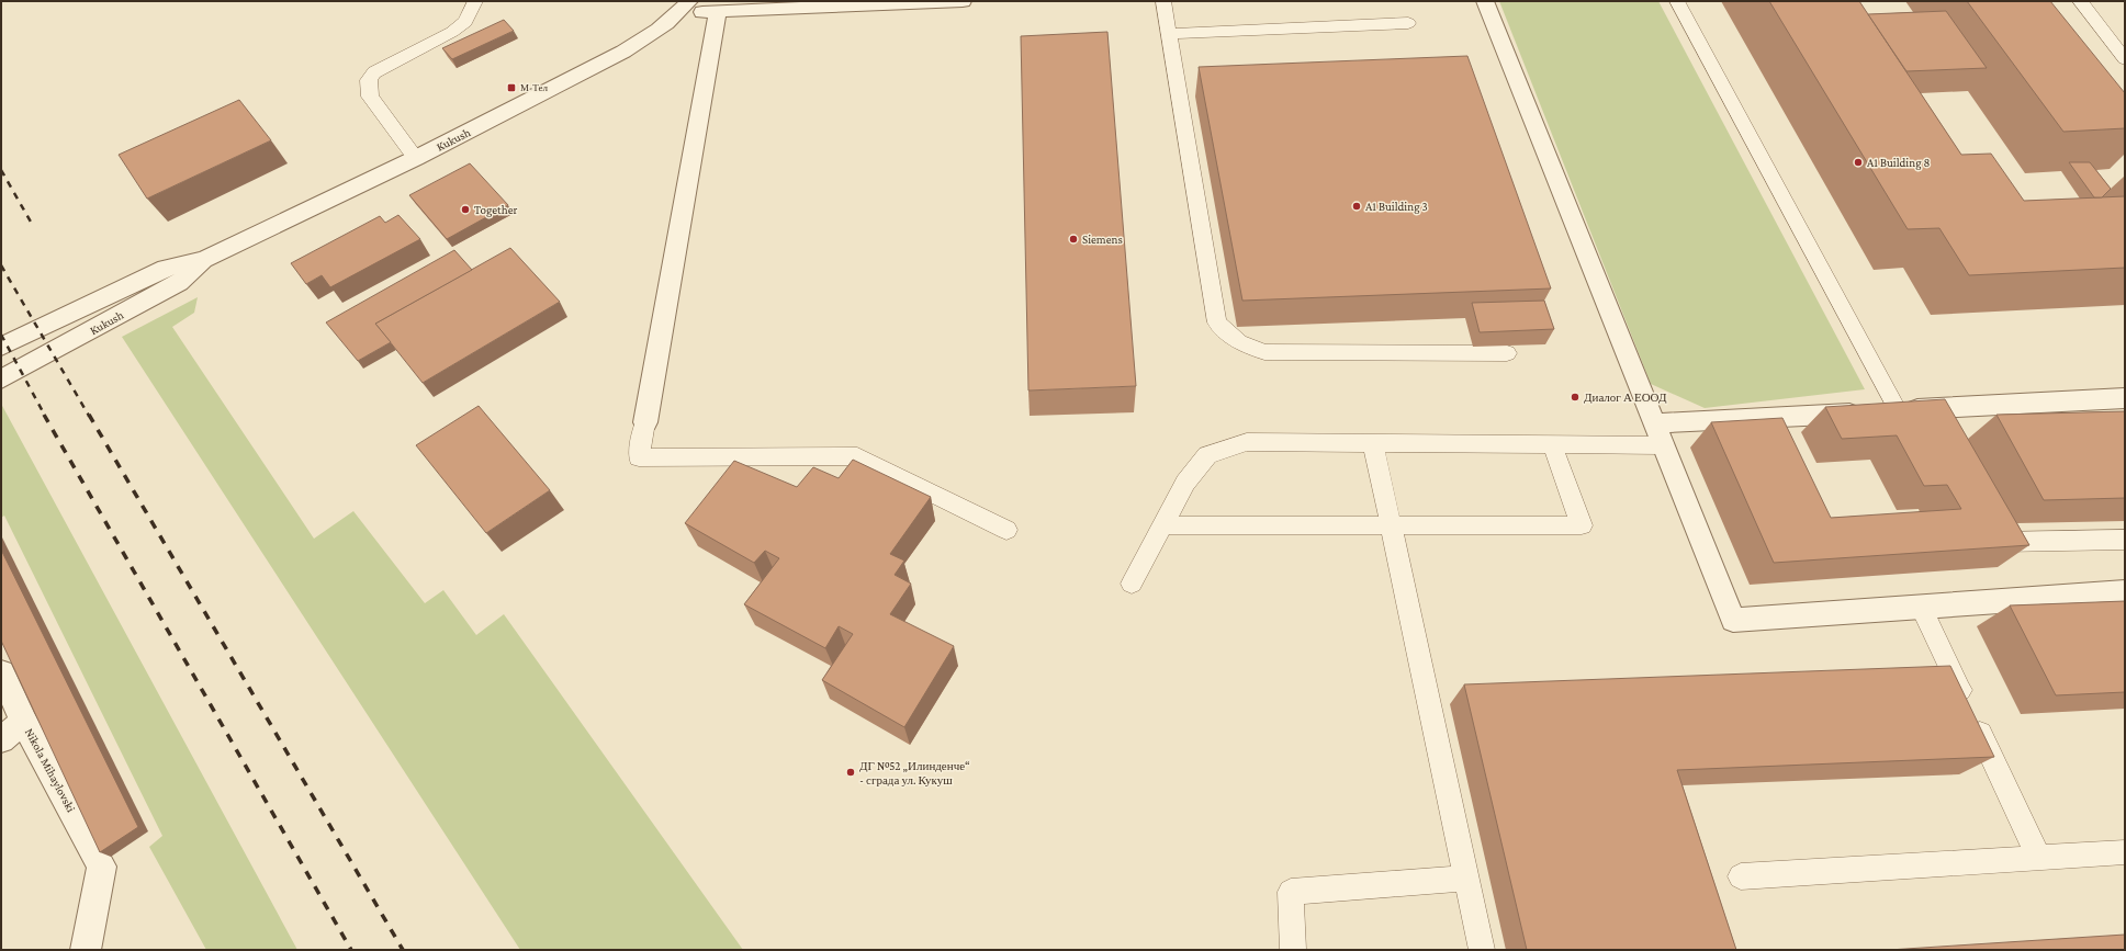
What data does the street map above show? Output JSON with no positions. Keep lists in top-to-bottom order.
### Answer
{
  "streets": {
    "street": ["Kukush", "Nikola Mihaylovski"]
  },
  "places": {
    "transit": ["М-Тел"],
    "other": [
      "A1 Building 8",
      "A1 Building 3",
      "Together",
      "Siemens",
      "Диалог А ЕООД",
      "ДГ №52 „Илинденче“ - сграда ул. Кукуш"
    ]
  }
}
